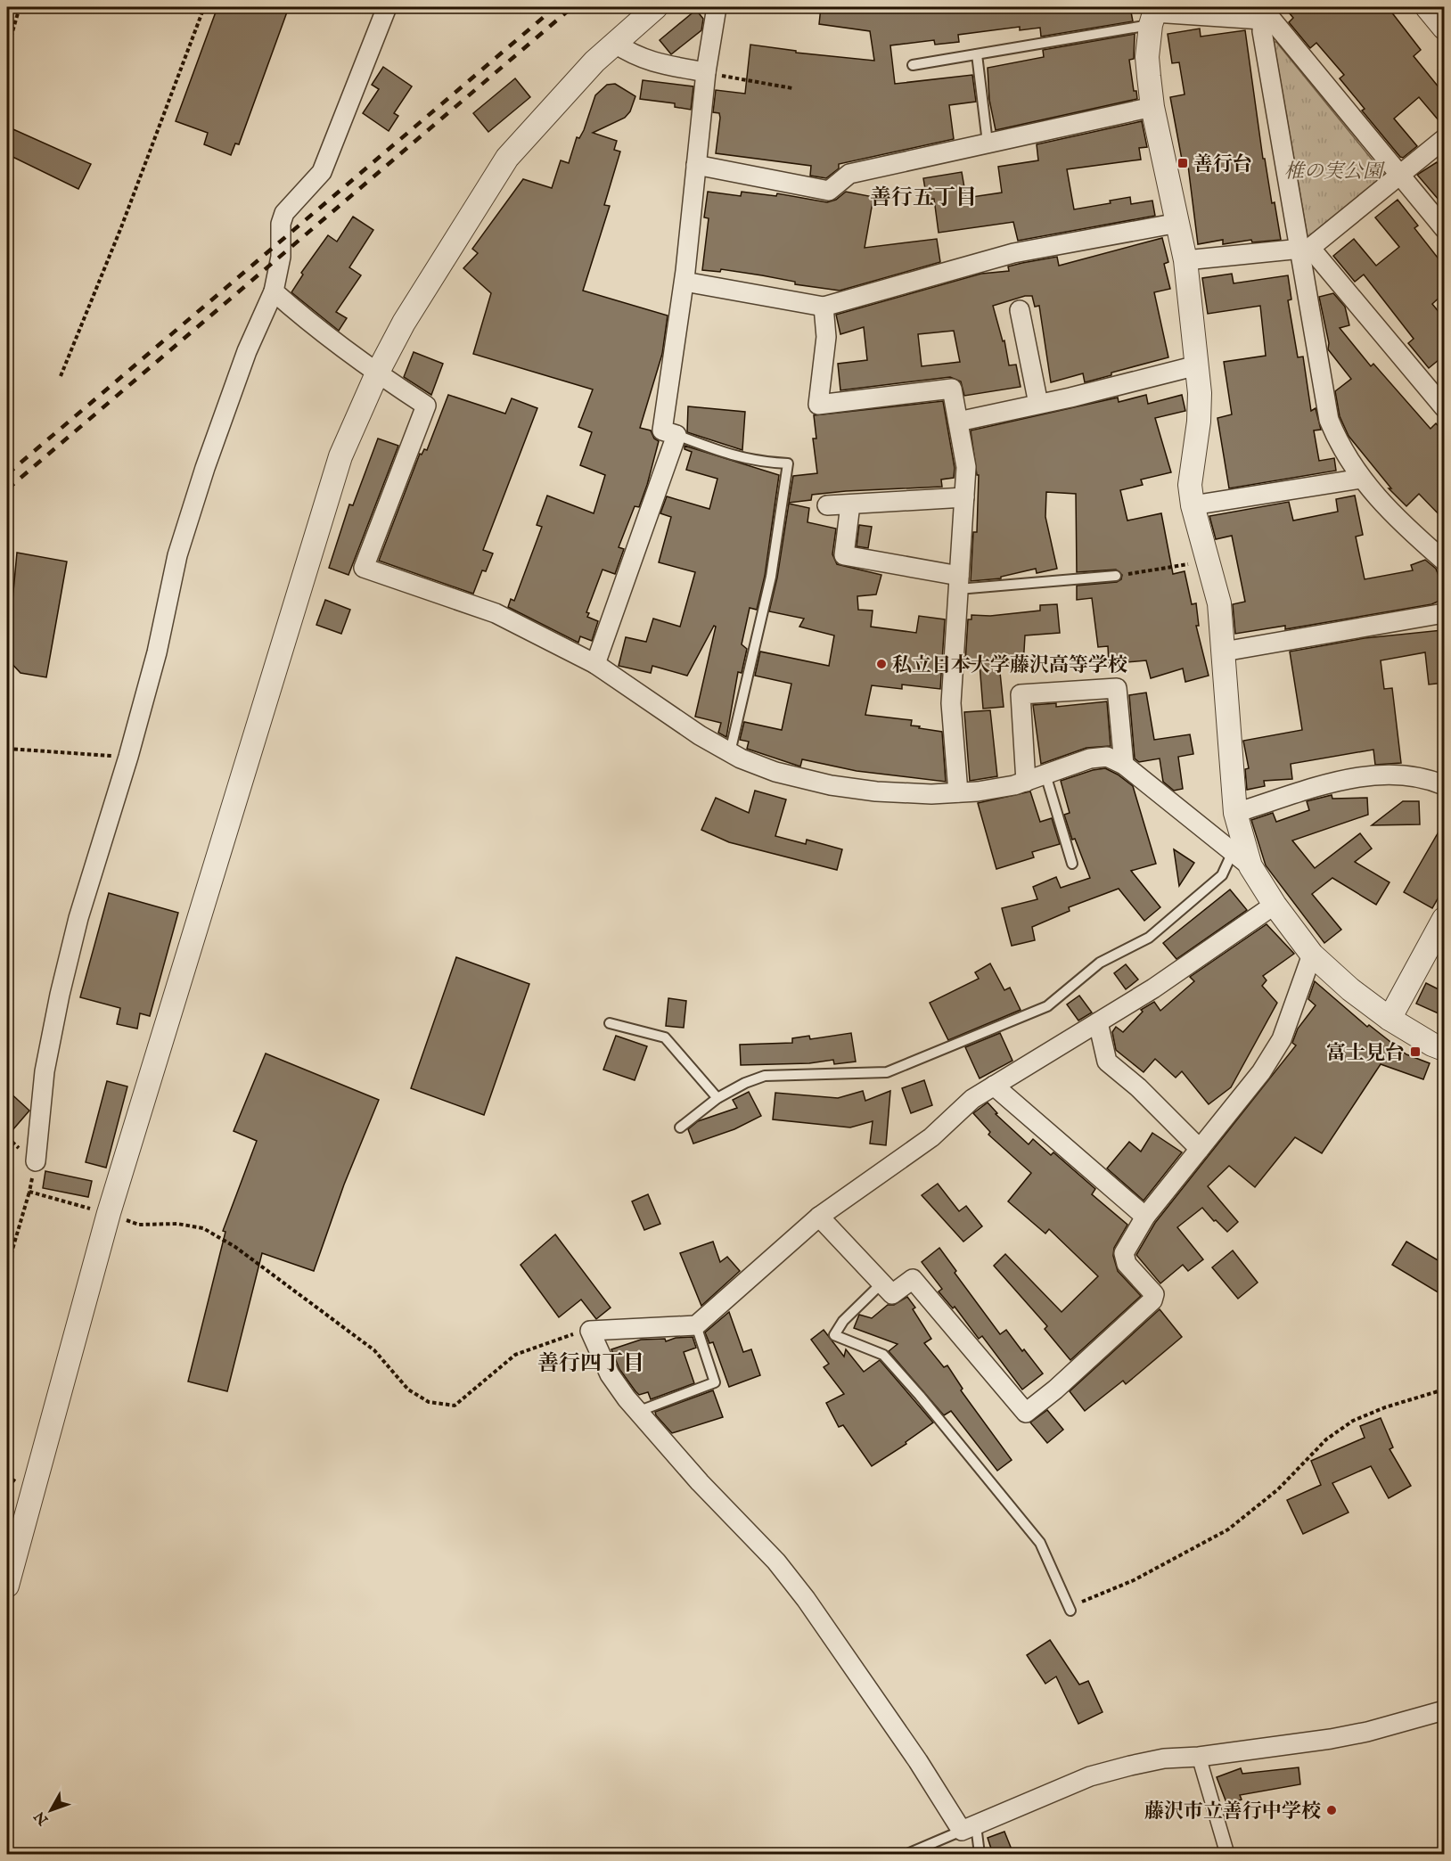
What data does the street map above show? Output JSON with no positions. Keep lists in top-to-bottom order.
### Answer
{
  "districts": ["善行五丁目", "善行四丁目"],
  "parks": ["椎の実公園"],
  "places": {
    "transit": ["善行台", "富士見台"],
    "other": ["私立日本大学藤沢高等学校", "藤沢市立善行中学校"]
  },
  "north": "bottom left"
}
